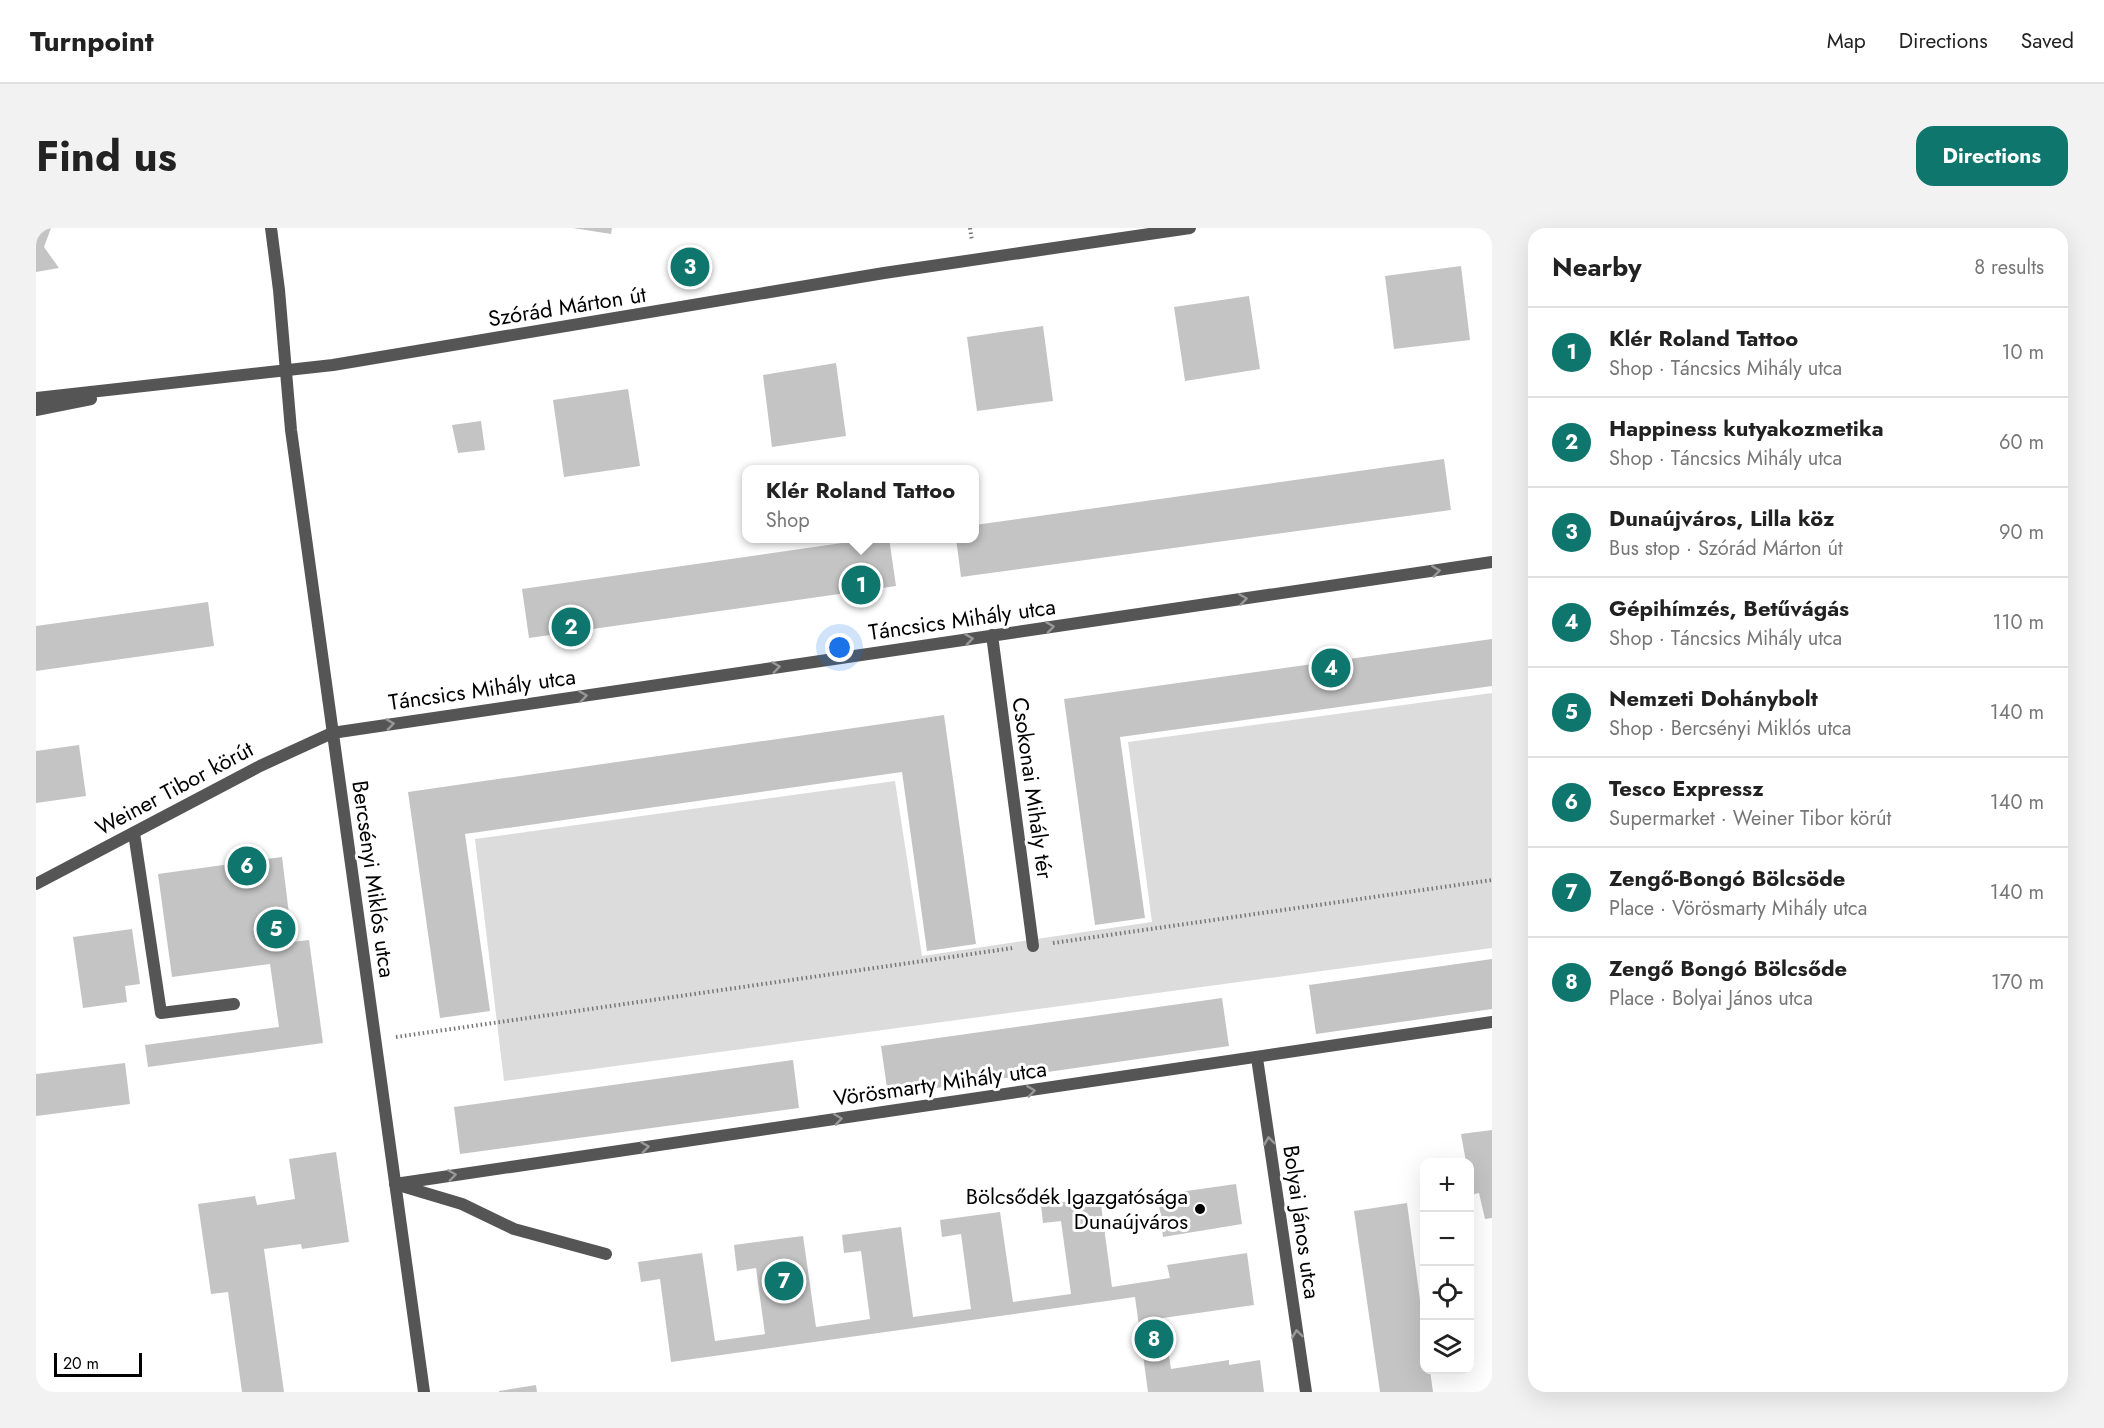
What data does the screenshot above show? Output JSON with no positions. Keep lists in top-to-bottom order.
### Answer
{
  "streets": {
    "street": [
      "Szórád Márton út",
      "Táncsics Mihály utca",
      "Weiner Tibor körút",
      "Csokonai Mihály tér",
      "Bercsényi Miklós utca",
      "Vörösmarty Mihály utca",
      "Bolyai János utca"
    ]
  },
  "crossings": [
    ["Szórád Márton út", "Bercsényi Miklós utca"],
    ["Táncsics Mihály utca", "Weiner Tibor körút"],
    ["Táncsics Mihály utca", "Csokonai Mihály tér"],
    ["Táncsics Mihály utca", "Bercsényi Miklós utca"],
    ["Weiner Tibor körút", "Bercsényi Miklós utca"],
    ["Bercsényi Miklós utca", "Vörösmarty Mihály utca"],
    ["Vörösmarty Mihály utca", "Bolyai János utca"]
  ],
  "one_way": ["Táncsics Mihály utca", "Vörösmarty Mihály utca", "Bolyai János utca"],
  "places": ["Bölcsődék Igazgatósága Dunaújváros"],
  "scale_bar": "20 m",
  "page": {
    "header": "Turnpoint",
    "nav": ["Map", "Directions", "Saved"],
    "title": "Find us",
    "buttons": "Directions",
    "heading": ["Nearby", "8 results"],
    "pins": [
      "3",
      "1",
      "2",
      "4",
      "6",
      "5",
      "7",
      "8"
    ],
    "list": [
      {
        "mark": "1",
        "name": "Klér Roland Tattoo",
        "note": "Shop · Táncsics Mihály utca",
        "value": "10 m"
      },
      {
        "mark": "2",
        "name": "Happiness kutyakozmetika",
        "note": "Shop · Táncsics Mihály utca",
        "value": "60 m"
      },
      {
        "mark": "3",
        "name": "Dunaújváros, Lilla köz",
        "note": "Bus stop · Szórád Márton út",
        "value": "90 m"
      },
      {
        "mark": "4",
        "name": "Gépihímzés, Betűvágás",
        "note": "Shop · Táncsics Mihály utca",
        "value": "110 m"
      },
      {
        "mark": "5",
        "name": "Nemzeti Dohánybolt",
        "note": "Shop · Bercsényi Miklós utca",
        "value": "140 m"
      },
      {
        "mark": "6",
        "name": "Tesco Expressz",
        "note": "Supermarket · Weiner Tibor körút",
        "value": "140 m"
      },
      {
        "mark": "7",
        "name": "Zengő-Bongó Bölcsöde",
        "note": "Place · Vörösmarty Mihály utca",
        "value": "140 m"
      },
      {
        "mark": "8",
        "name": "Zengő Bongó Bölcsőde",
        "note": "Place · Bolyai János utca",
        "value": "170 m"
      }
    ],
    "popup": ["Klér Roland Tattoo", "Shop"],
    "map_buttons": ["+", "−"],
    "scale": "20 m"
  }
}
